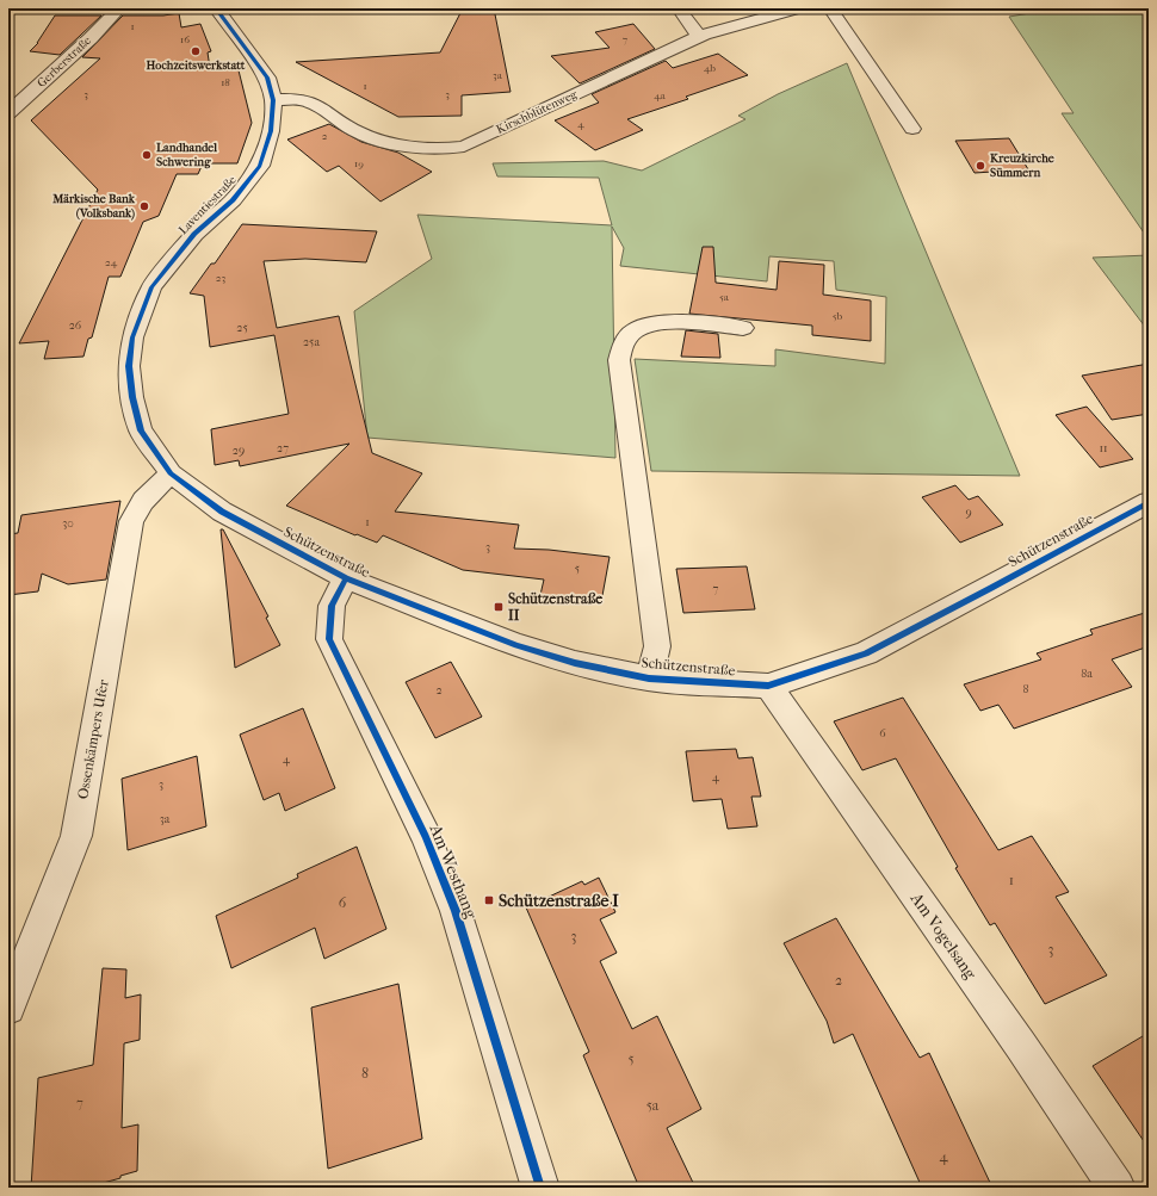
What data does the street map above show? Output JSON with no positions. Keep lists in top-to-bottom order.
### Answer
{
  "streets": {
    "street": [
      "Gerberstraße",
      "Kirschblütenweg",
      "Laventiestraße",
      "Schützenstraße",
      "Ossenkämpers Ufer",
      "Am Westhang",
      "Am Vogelsang"
    ]
  },
  "crossings": [
    ["Kirschblütenweg", "Laventiestraße"],
    ["Laventiestraße", "Schützenstraße"],
    ["Laventiestraße", "Ossenkämpers Ufer"],
    ["Schützenstraße", "Ossenkämpers Ufer"],
    ["Schützenstraße", "Am Westhang"],
    ["Schützenstraße", "Am Vogelsang"]
  ],
  "places": {
    "other": [
      "Hochzeitswerkstatt",
      "Landhandel Schwering",
      "Kreuzkirche Sümmern",
      "Märkische Bank (Volksbank)"
    ],
    "transit": ["Schützenstraße II", "Schützenstraße I"]
  },
  "house_numbers": [
    "1",
    "16",
    "7",
    "4b",
    "3a",
    "18",
    "1",
    "3",
    "3",
    "4a",
    "4",
    "2",
    "19",
    "24",
    "23",
    "5a",
    "5b",
    "26",
    "25",
    "25a",
    "27",
    "11",
    "29",
    "9",
    "1",
    "30",
    "3",
    "5",
    "7",
    "8a",
    "8",
    "2",
    "6",
    "4",
    "4",
    "3",
    "3a",
    "1",
    "6",
    "3",
    "3",
    "2",
    "5",
    "8",
    "7",
    "5a",
    "4"
  ]
}
